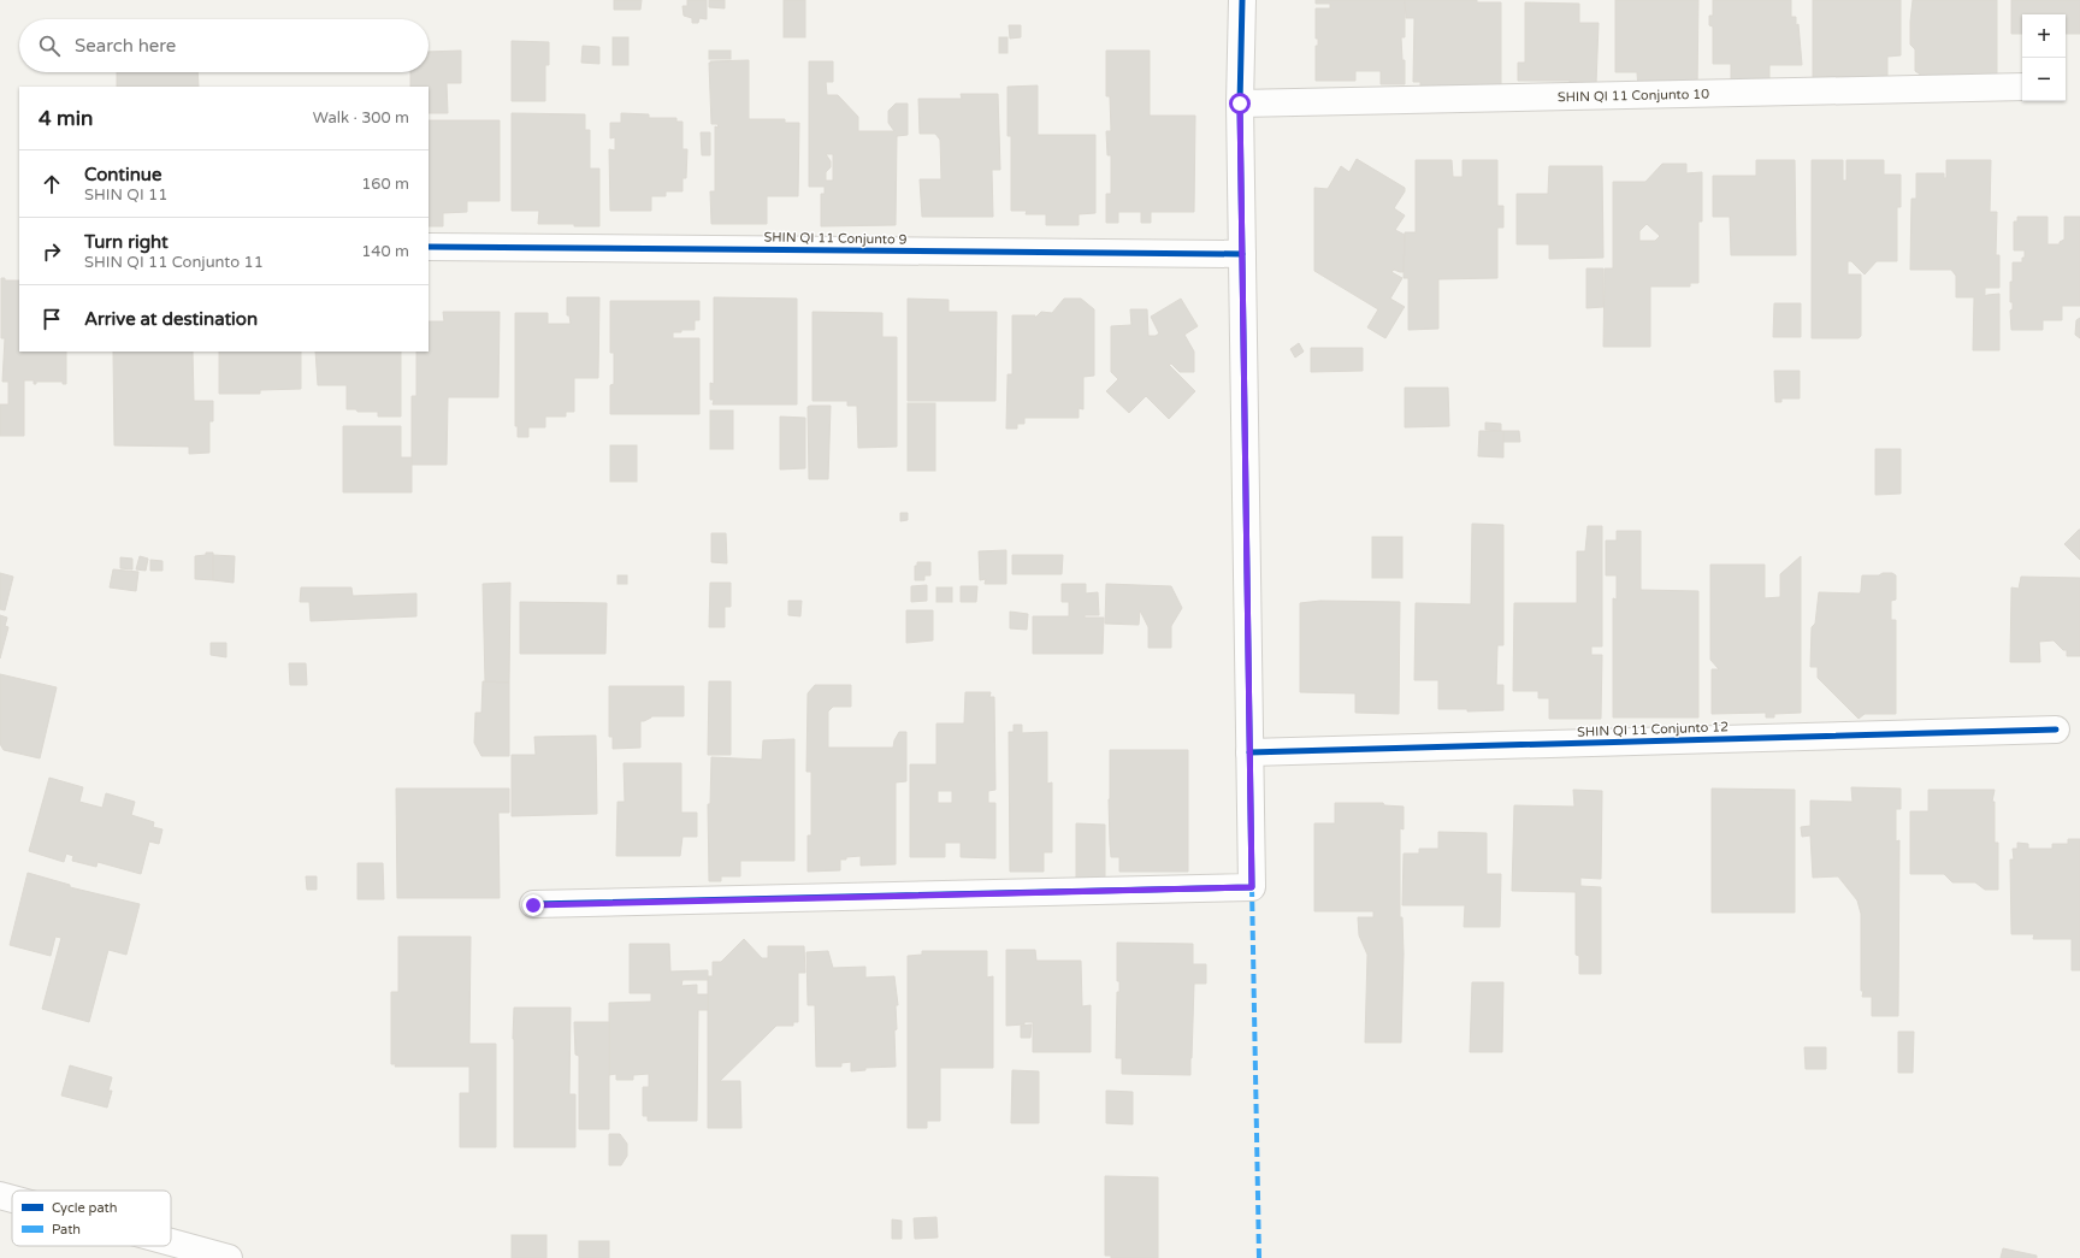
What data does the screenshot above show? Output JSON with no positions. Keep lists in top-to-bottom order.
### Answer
{
  "streets": {
    "street": ["SHIN QI 11 Conjunto 10", "SHIN QI 11 Conjunto 9", "SHIN QI 11 Conjunto 12"]
  },
  "legend": ["Cycle path", "Path"],
  "page": {
    "map_buttons": ["+", "−"],
    "search": "Search here",
    "heading": ["4 min", "Walk · 300 m"],
    "list": [
      ["Continue", "SHIN QI 11", "160 m"],
      ["Turn right", "SHIN QI 11 Conjunto 11", "140 m"],
      "Arrive at destination"
    ]
  }
}
